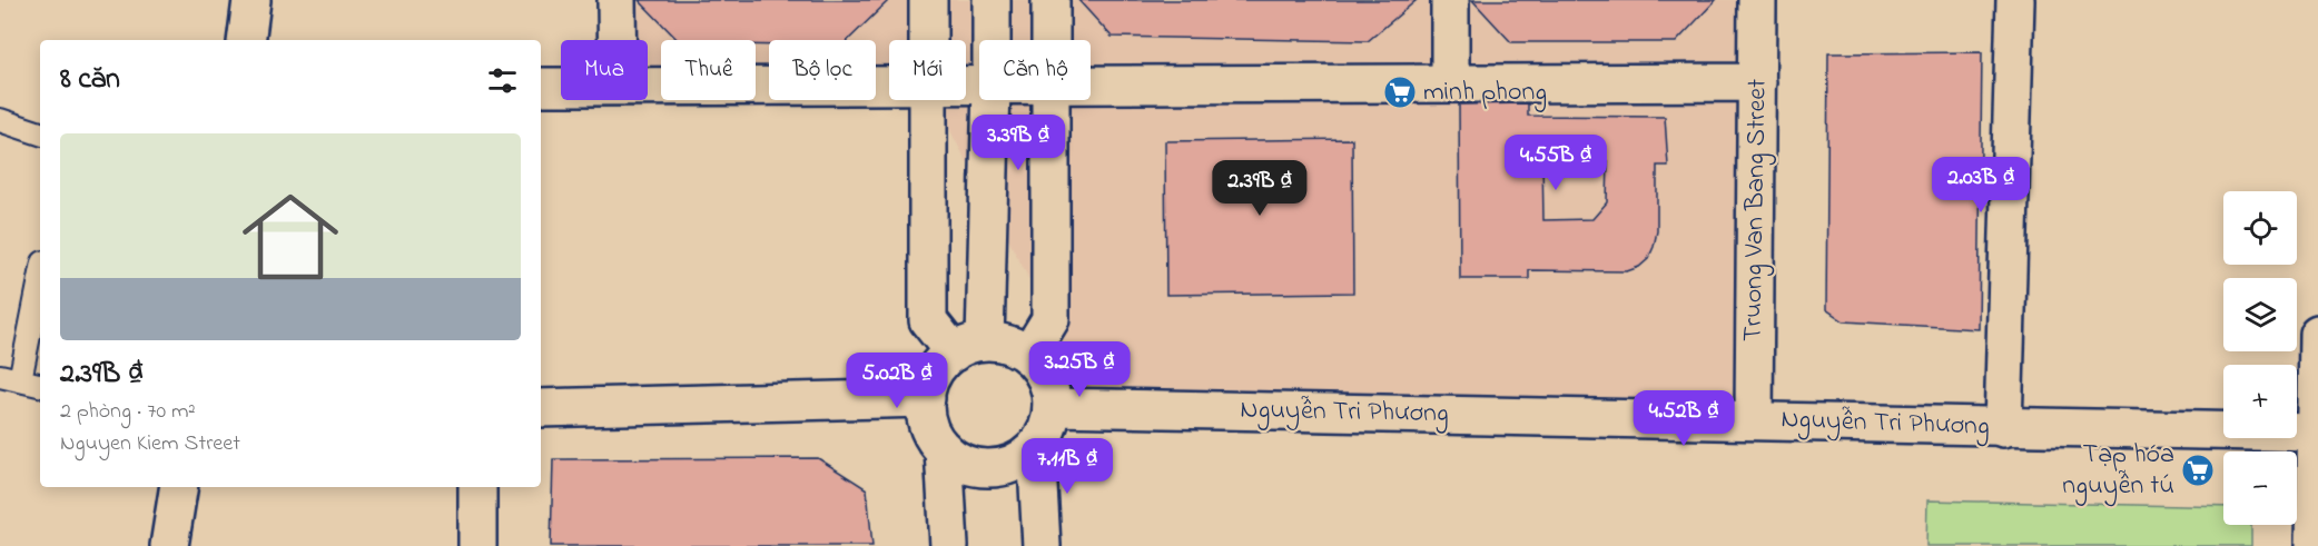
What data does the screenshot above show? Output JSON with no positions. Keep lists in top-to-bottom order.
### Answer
{
  "streets": {
    "street": ["Truong Van Bang Street", "Nguyễn Tri Phương"]
  },
  "crossings": [
    ["Truong Van Bang Street", "Nguyễn Tri Phương"]
  ],
  "places": {
    "supermarket": ["minh phong", "Tạp hóa nguyễn tú"]
  },
  "page": {
    "chip": [
      "Mua",
      "Thuê",
      "Bộ lọc",
      "Mới",
      "Căn hộ"
    ],
    "heading": "8 căn",
    "price": [
      "3.39B ₫",
      "4.55B ₫",
      "2.03B ₫",
      "2.39B ₫",
      "3.25B ₫",
      "5.02B ₫",
      "4.52B ₫",
      "7.11B ₫"
    ],
    "list": [
      {
        "name": "2.39B ₫",
        "note": "2 phòng · 70 m² · Nguyen Kiem Street"
      }
    ],
    "map_buttons": ["+", "−"]
  }
}
